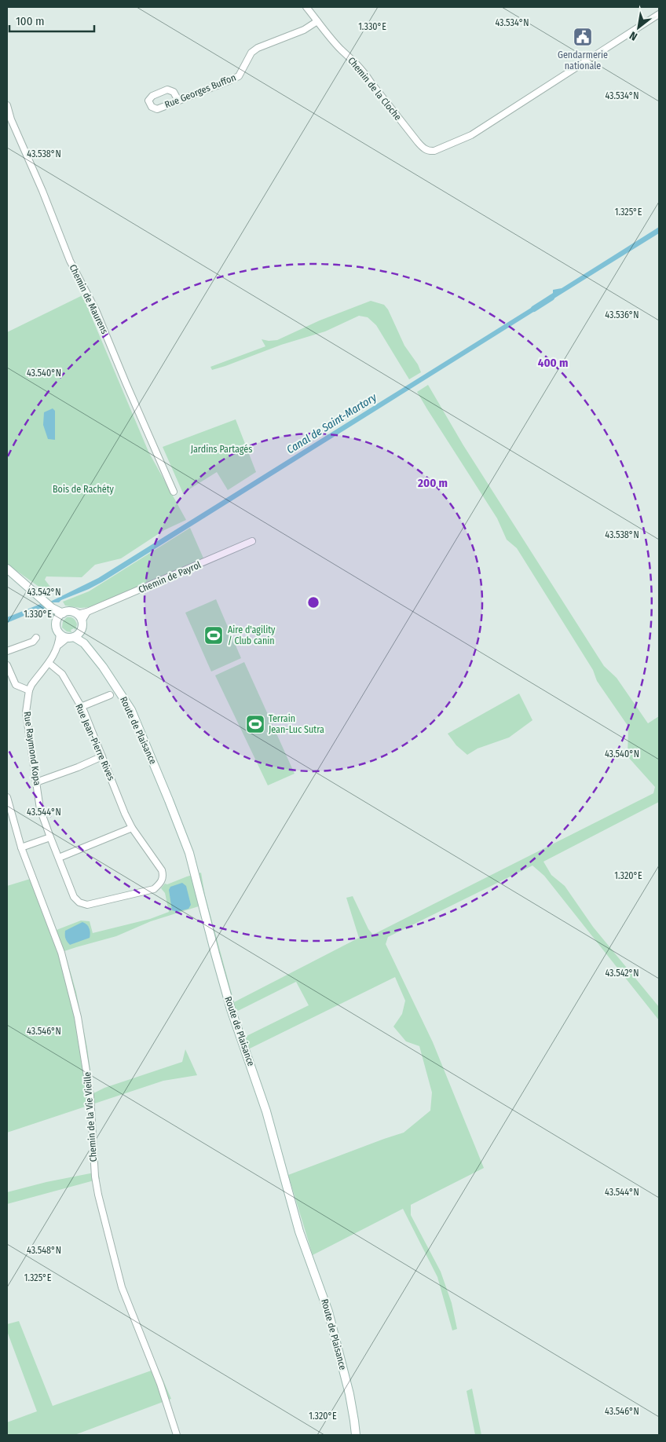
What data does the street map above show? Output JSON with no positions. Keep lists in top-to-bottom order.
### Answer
{
  "streets": {
    "main road": ["Route de Plaisance"],
    "street": [
      "Chemin de la Cloche",
      "Rue Georges Buffon",
      "Chemin de Maurens",
      "Chemin de Payrol",
      "Rue Jean-Pierre Rives",
      "Rue Raymond Kopa",
      "Chemin de la Vie Vieille"
    ]
  },
  "crossings": [
    ["Chemin de la Cloche", "Rue Georges Buffon"],
    ["Chemin de Payrol", "Route de Plaisance"],
    ["Chemin de Payrol", "Rue Raymond Kopa"],
    ["Route de Plaisance", "Rue Raymond Kopa"],
    ["Rue Jean-Pierre Rives", "Rue Raymond Kopa"]
  ],
  "water": ["Canal de Saint-Martory"],
  "parks": ["Jardins Partagés", "Bois de Rachéty"],
  "places": {
    "public building": ["Gendarmerie nationale"],
    "sports": ["Aire d'agility / Club canin", "Terrain Jean-Luc Sutra"]
  },
  "scale_bar": "100 m",
  "north": "bottom left",
  "coordinates": [
    "43.534°N",
    "1.330°E",
    "43.538°N",
    "1.325°E",
    "43.536°N",
    "43.540°N",
    "43.542°N",
    "43.544°N",
    "1.320°E",
    "43.546°N",
    "43.548°N"
  ],
  "rings": ["400 m", "200 m"]
}
